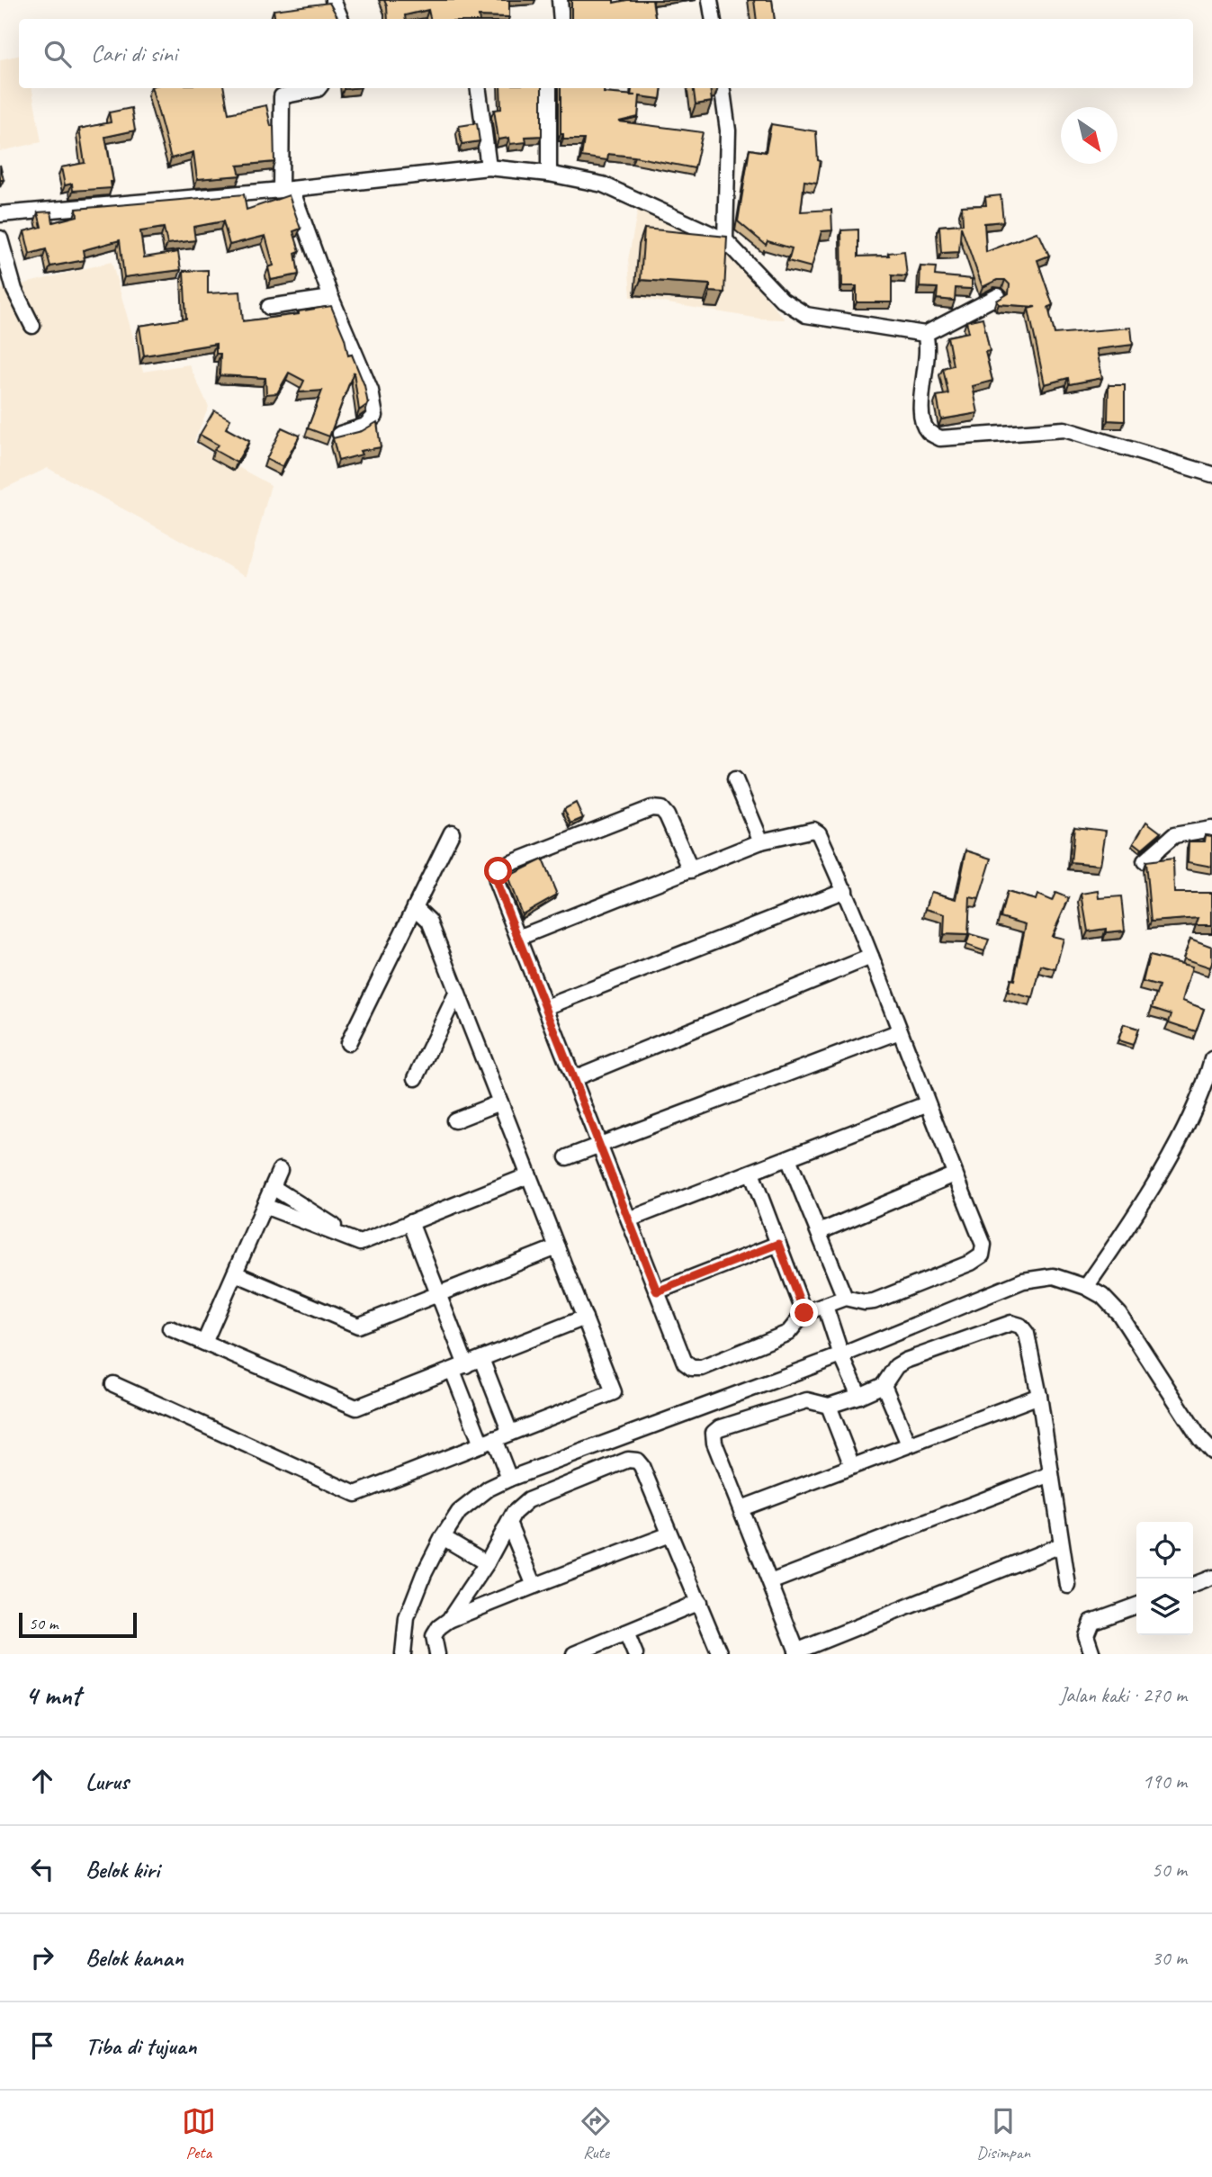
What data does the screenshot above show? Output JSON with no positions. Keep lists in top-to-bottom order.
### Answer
{
  "scale_bar": "50 m",
  "north": "bottom right",
  "page": {
    "search": "Cari di sini",
    "scale": "50 m",
    "heading": ["4 mnt", "Jalan kaki · 270 m"],
    "list": [
      ["Lurus", "190 m"],
      ["Belok kiri", "50 m"],
      ["Belok kanan", "30 m"],
      "Tiba di tujuan"
    ],
    "nav": ["Peta", "Rute", "Disimpan"]
  }
}
